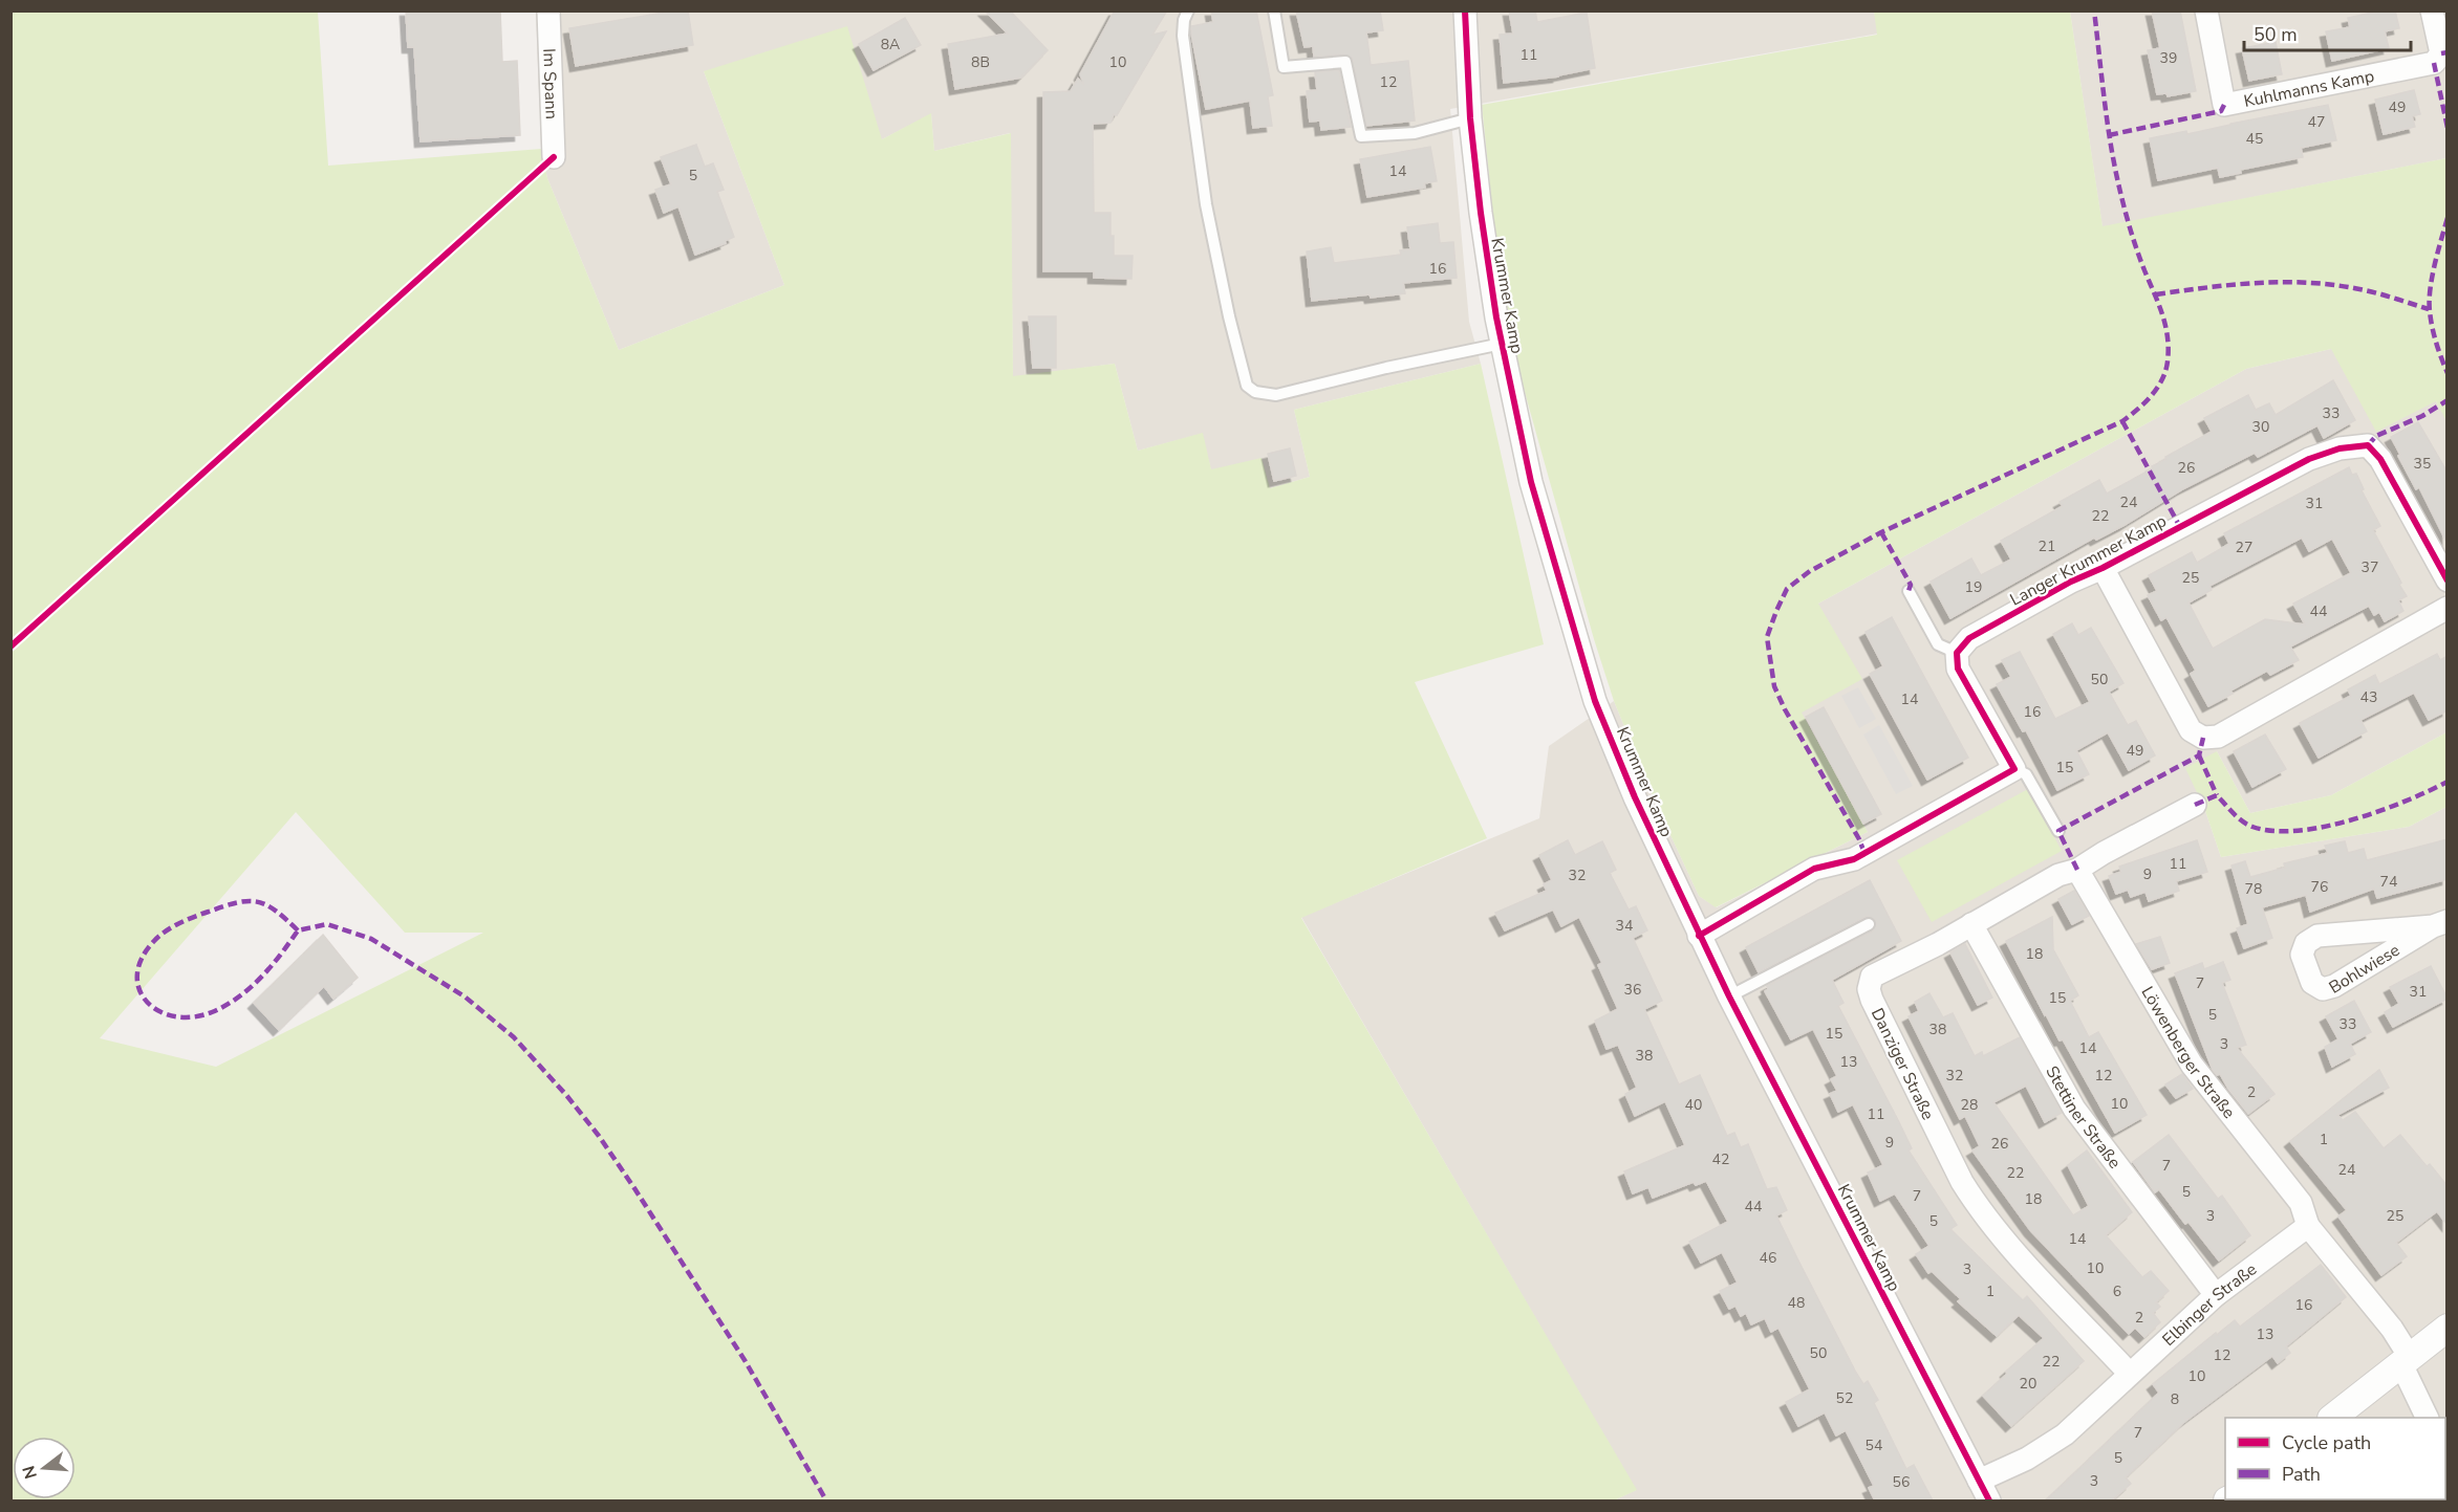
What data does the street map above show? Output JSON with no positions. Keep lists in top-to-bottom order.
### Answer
{
  "streets": {
    "street": [
      "Im Spann",
      "Kuhlmanns Kamp",
      "Krummer Kamp",
      "Langer Krummer Kamp",
      "Bohlwiese",
      "Löwenberger Straße",
      "Danziger Straße",
      "Stettiner Straße",
      "Elbinger Straße"
    ]
  },
  "crossings": [
    ["Krummer Kamp", "Elbinger Straße"],
    ["Löwenberger Straße", "Danziger Straße"],
    ["Löwenberger Straße", "Elbinger Straße"],
    ["Danziger Straße", "Stettiner Straße"],
    ["Danziger Straße", "Elbinger Straße"],
    ["Stettiner Straße", "Elbinger Straße"]
  ],
  "house_numbers": [
    "8A",
    "11",
    "39",
    "8B",
    "10",
    "12",
    "49",
    "47",
    "45",
    "14",
    "5",
    "16",
    "33",
    "30",
    "35",
    "26",
    "24",
    "31",
    "22",
    "21",
    "27",
    "37",
    "25",
    "19",
    "44",
    "50",
    "43",
    "14",
    "16",
    "49",
    "15",
    "11",
    "9",
    "32",
    "74",
    "76",
    "78",
    "34",
    "18",
    "7",
    "36",
    "31",
    "15",
    "5",
    "33",
    "38",
    "15",
    "3",
    "14",
    "38",
    "13",
    "32",
    "12",
    "2",
    "10",
    "40",
    "28",
    "11",
    "1",
    "9",
    "26",
    "42",
    "7",
    "24",
    "22",
    "5",
    "7",
    "18",
    "44",
    "3",
    "25",
    "5",
    "14",
    "46",
    "10",
    "3",
    "1",
    "6",
    "48",
    "16",
    "2",
    "13",
    "50",
    "12",
    "22",
    "10",
    "20",
    "52",
    "8",
    "7",
    "54",
    "5",
    "3",
    "56"
  ],
  "legend": ["Cycle path", "Path"],
  "scale_bar": "50 m",
  "north": "left"
}
